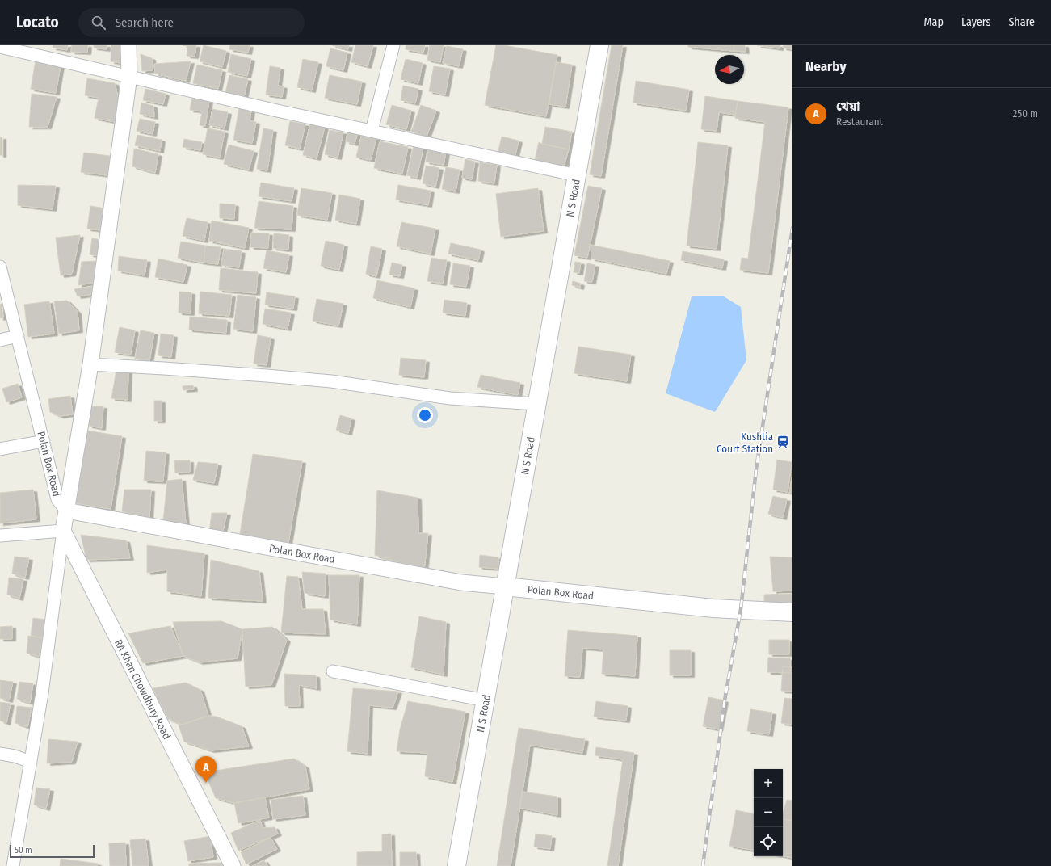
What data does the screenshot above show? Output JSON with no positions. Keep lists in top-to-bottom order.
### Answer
{
  "streets": {
    "main road": ["N S Road", "Polan Box Road"],
    "street": ["RA Khan Chowdhury Road"]
  },
  "crossings": [
    ["N S Road", "Polan Box Road"]
  ],
  "places": {
    "station": ["Kushtia Court Station"]
  },
  "scale_bar": "50 m",
  "north": "left",
  "page": {
    "header": "Locato",
    "search": "Search here",
    "nav": ["Map", "Layers", "Share"],
    "heading": "Nearby",
    "list": [
      {
        "mark": "A",
        "name": "খেয়া",
        "note": "Restaurant",
        "value": "250 m"
      }
    ],
    "pins": "A",
    "map_buttons": ["+", "−"],
    "scale": "50 m"
  }
}
